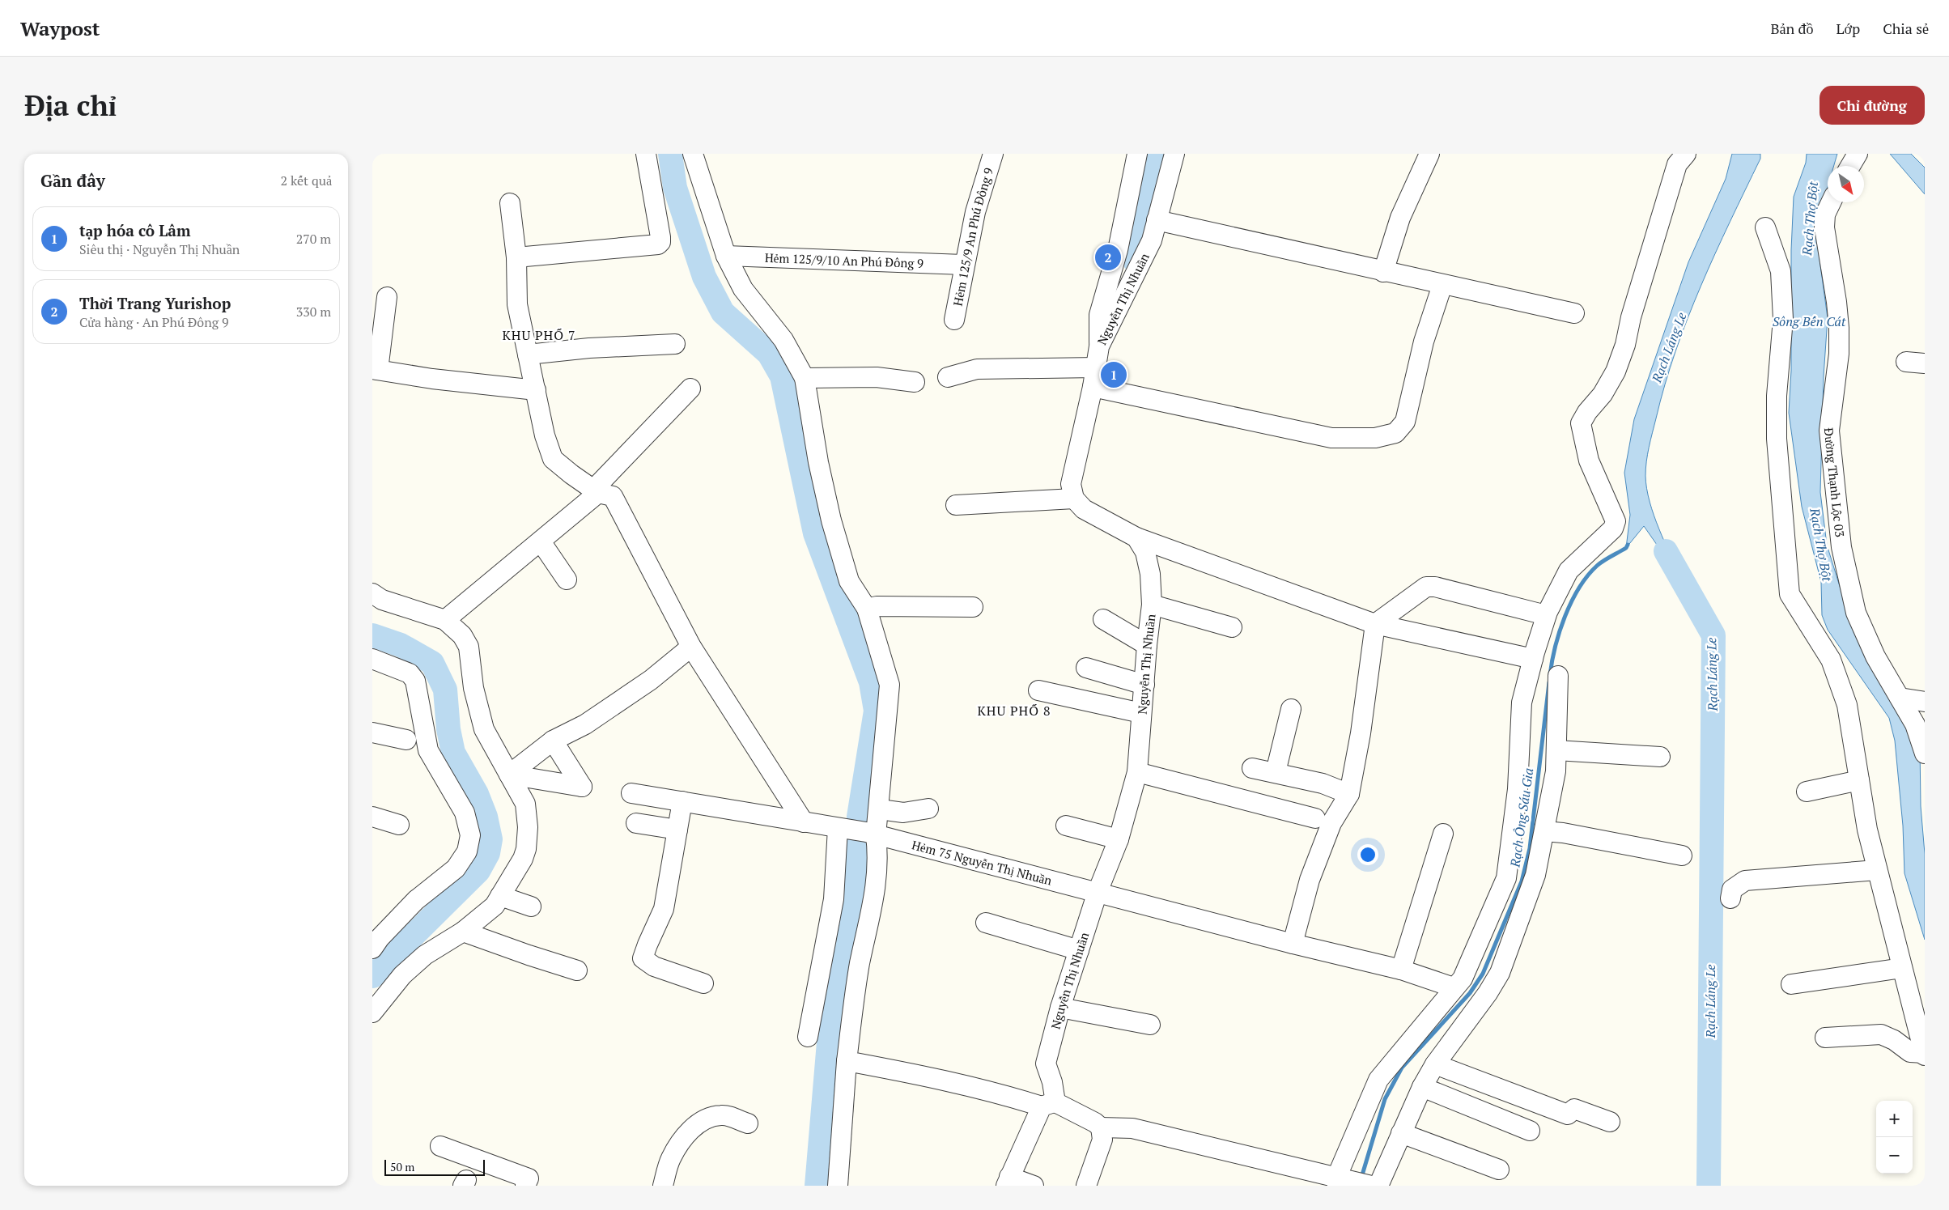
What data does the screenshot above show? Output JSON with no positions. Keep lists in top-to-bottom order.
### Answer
{
  "streets": {
    "street": [
      "Hẻm 125/9 An Phú Đông 9",
      "Hẻm 125/9/10 An Phú Đông 9",
      "Nguyễn Thị Nhuần",
      "Đường Thạnh Lộc 03",
      "Hẻm 75 Nguyễn Thị Nhuần"
    ]
  },
  "crossings": [
    ["Hẻm 125/9 An Phú Đông 9", "Hẻm 125/9/10 An Phú Đông 9"],
    ["Nguyễn Thị Nhuần", "Hẻm 75 Nguyễn Thị Nhuần"]
  ],
  "districts": ["KHU PHỐ 7", "KHU PHỐ 8"],
  "water": [
    "Rạch Thợ Bột",
    "Sông Bến Cát",
    "Rạch Láng Le",
    "Rạch Ông Sáu Gia"
  ],
  "scale_bar": "50 m",
  "north": "bottom right",
  "page": {
    "header": "Waypost",
    "nav": ["Bản đồ", "Lớp", "Chia sẻ"],
    "buttons": "Chỉ đường",
    "title": "Địa chỉ",
    "heading": ["Gần đây", "2 kết quả"],
    "list": [
      {
        "mark": "1",
        "name": "tạp hóa cô Lâm",
        "note": "Siêu thị · Nguyễn Thị Nhuần",
        "value": "270 m"
      },
      {
        "mark": "2",
        "name": "Thời Trang Yurishop",
        "note": "Cửa hàng · An Phú Đông 9",
        "value": "330 m"
      }
    ],
    "pins": ["2", "1"],
    "map_buttons": ["+", "−"],
    "scale": "50 m"
  }
}
